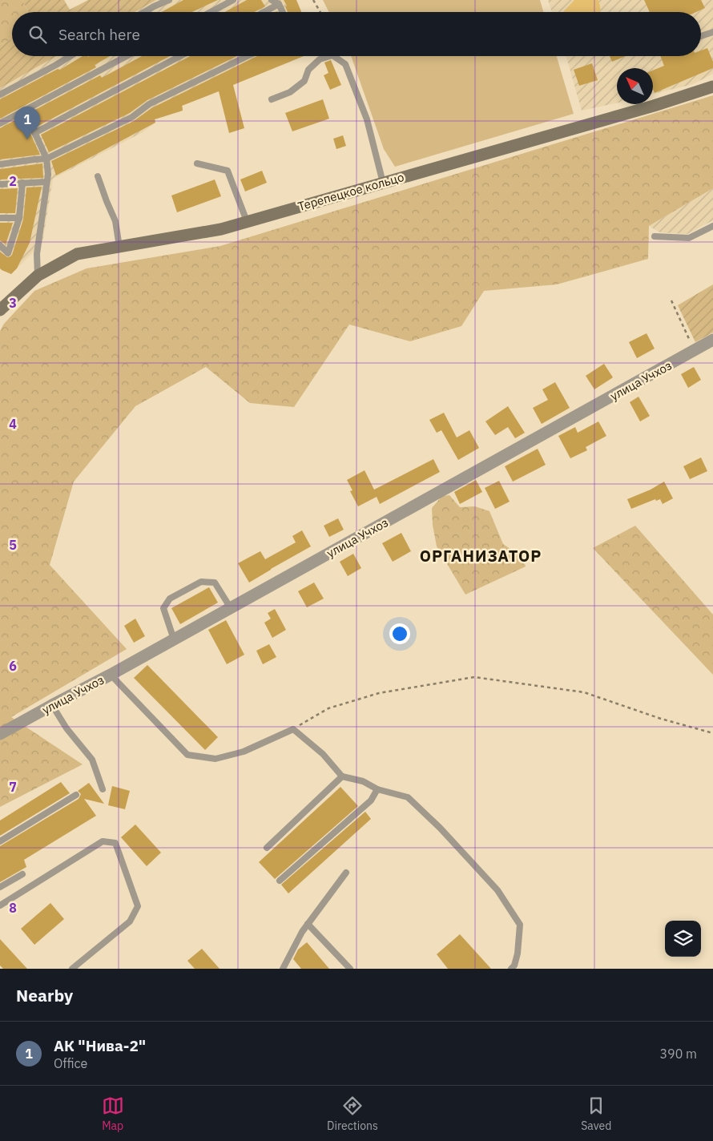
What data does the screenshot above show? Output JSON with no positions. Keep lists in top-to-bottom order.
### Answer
{
  "streets": {
    "street": ["Терепецкое кольцо", "улица Учхоз"]
  },
  "districts": ["ОРГАНИЗАТОР"],
  "north": "top left",
  "page": {
    "search": "Search here",
    "pins": "1",
    "heading": "Nearby",
    "list": [
      {
        "mark": "1",
        "name": "АК \"Нива-2\"",
        "note": "Office",
        "value": "390 m"
      }
    ],
    "nav": ["Map", "Directions", "Saved"]
  },
  "grid": {
    "rows": [
      "2",
      "3",
      "4",
      "5",
      "6",
      "7",
      "8"
    ]
  }
}
